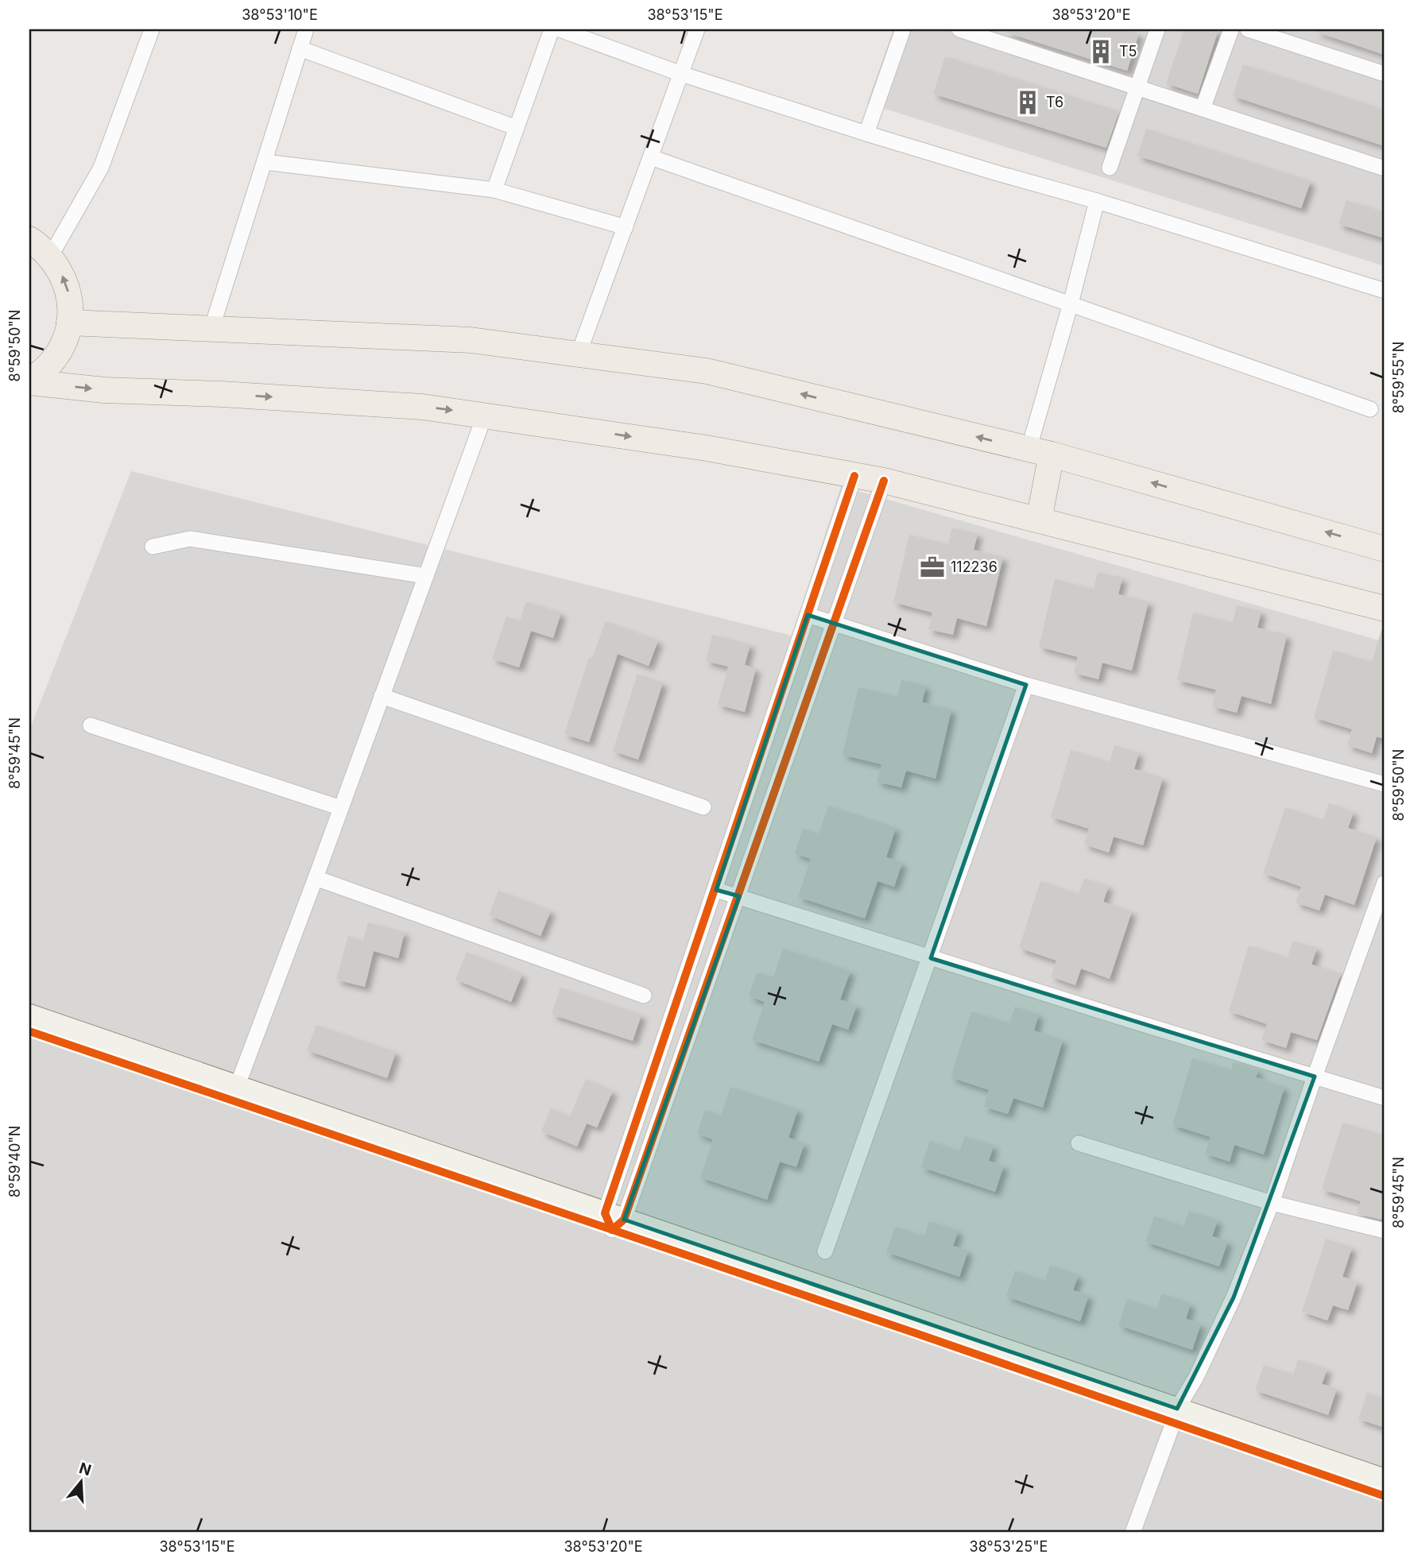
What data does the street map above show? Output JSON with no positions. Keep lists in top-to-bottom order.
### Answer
{
  "places": {
    "building": ["T5", "T6"],
    "office": ["112236"]
  },
  "north": "top",
  "coordinates": [
    "38°53'10\"E",
    "38°53'15\"E",
    "38°53'20\"E",
    "8°59'50\"N",
    "8°59'55\"N",
    "8°59'45\"N",
    "8°59'40\"N",
    "38°53'25\"E"
  ]
}
